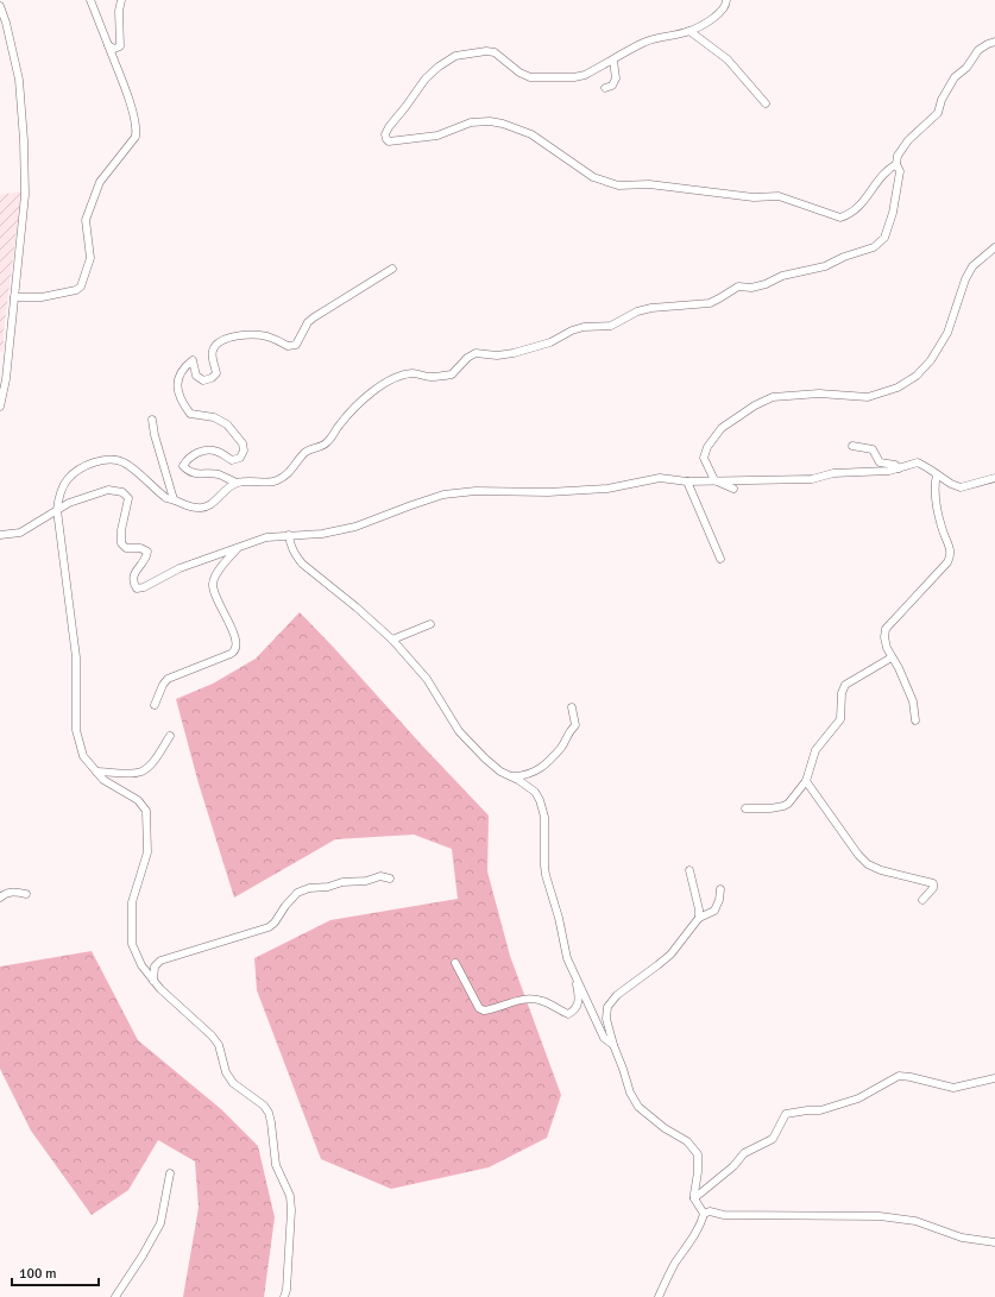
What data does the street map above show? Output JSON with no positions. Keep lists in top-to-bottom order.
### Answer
{
  "scale_bar": "100 m"
}
